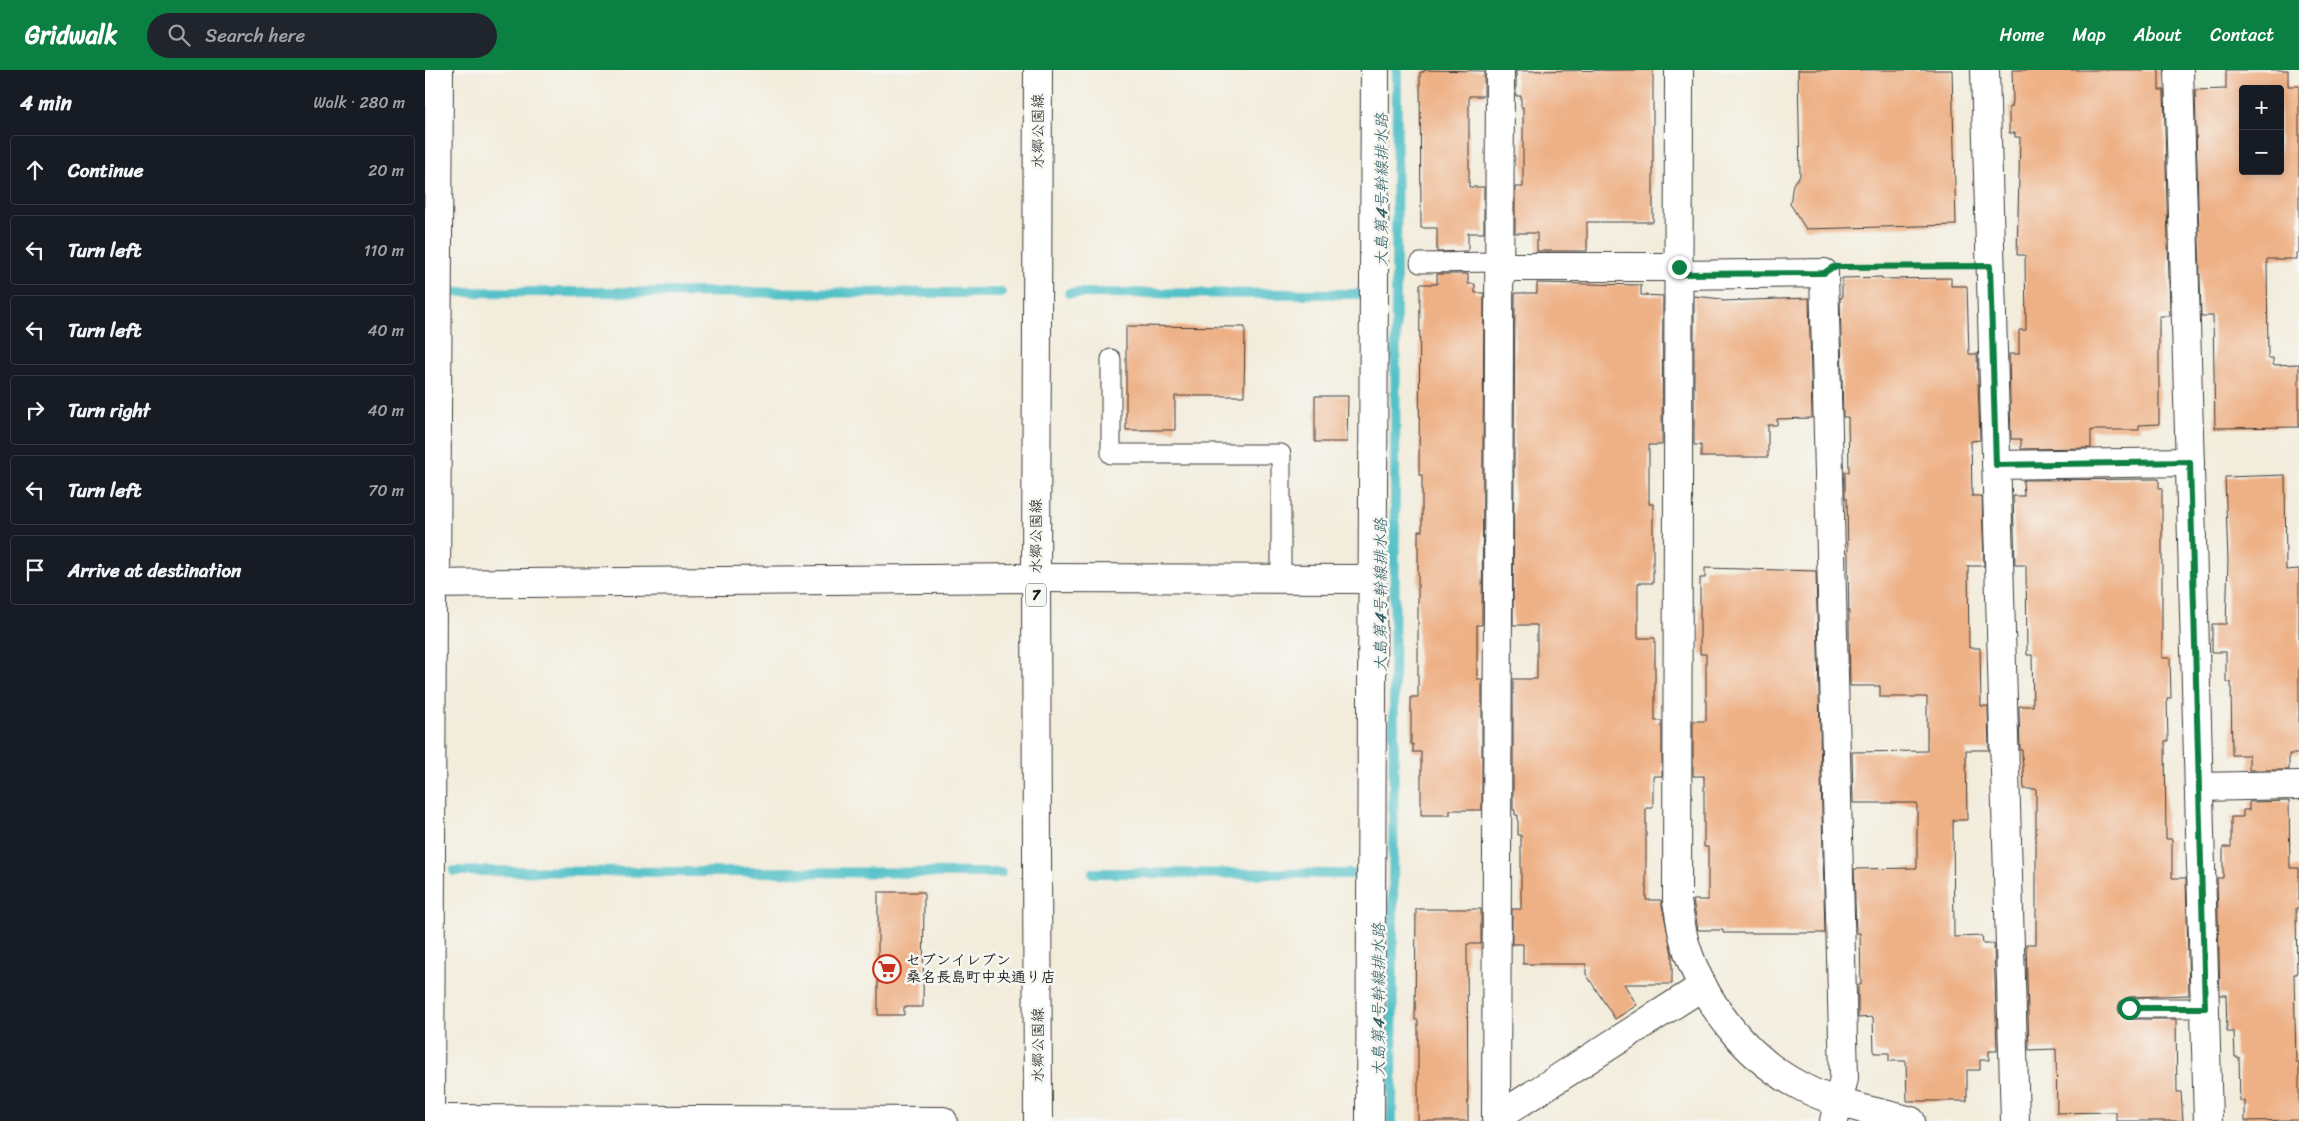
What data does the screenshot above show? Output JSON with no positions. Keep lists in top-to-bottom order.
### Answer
{
  "streets": {
    "street": ["水郷公園線", "7"]
  },
  "water": ["大島第4号幹線排水路"],
  "places": {
    "supermarket": ["セブンイレブン 桑名長島町中央通り店"]
  },
  "page": {
    "header": "Gridwalk",
    "search": "Search here",
    "nav": [
      "Home",
      "Map",
      "About",
      "Contact"
    ],
    "heading": ["4 min", "Walk · 280 m"],
    "map_buttons": ["+", "−"],
    "list": [
      ["Continue", "20 m"],
      ["Turn left", "110 m"],
      ["Turn left", "40 m"],
      ["Turn right", "40 m"],
      ["Turn left", "70 m"],
      "Arrive at destination"
    ]
  }
}
